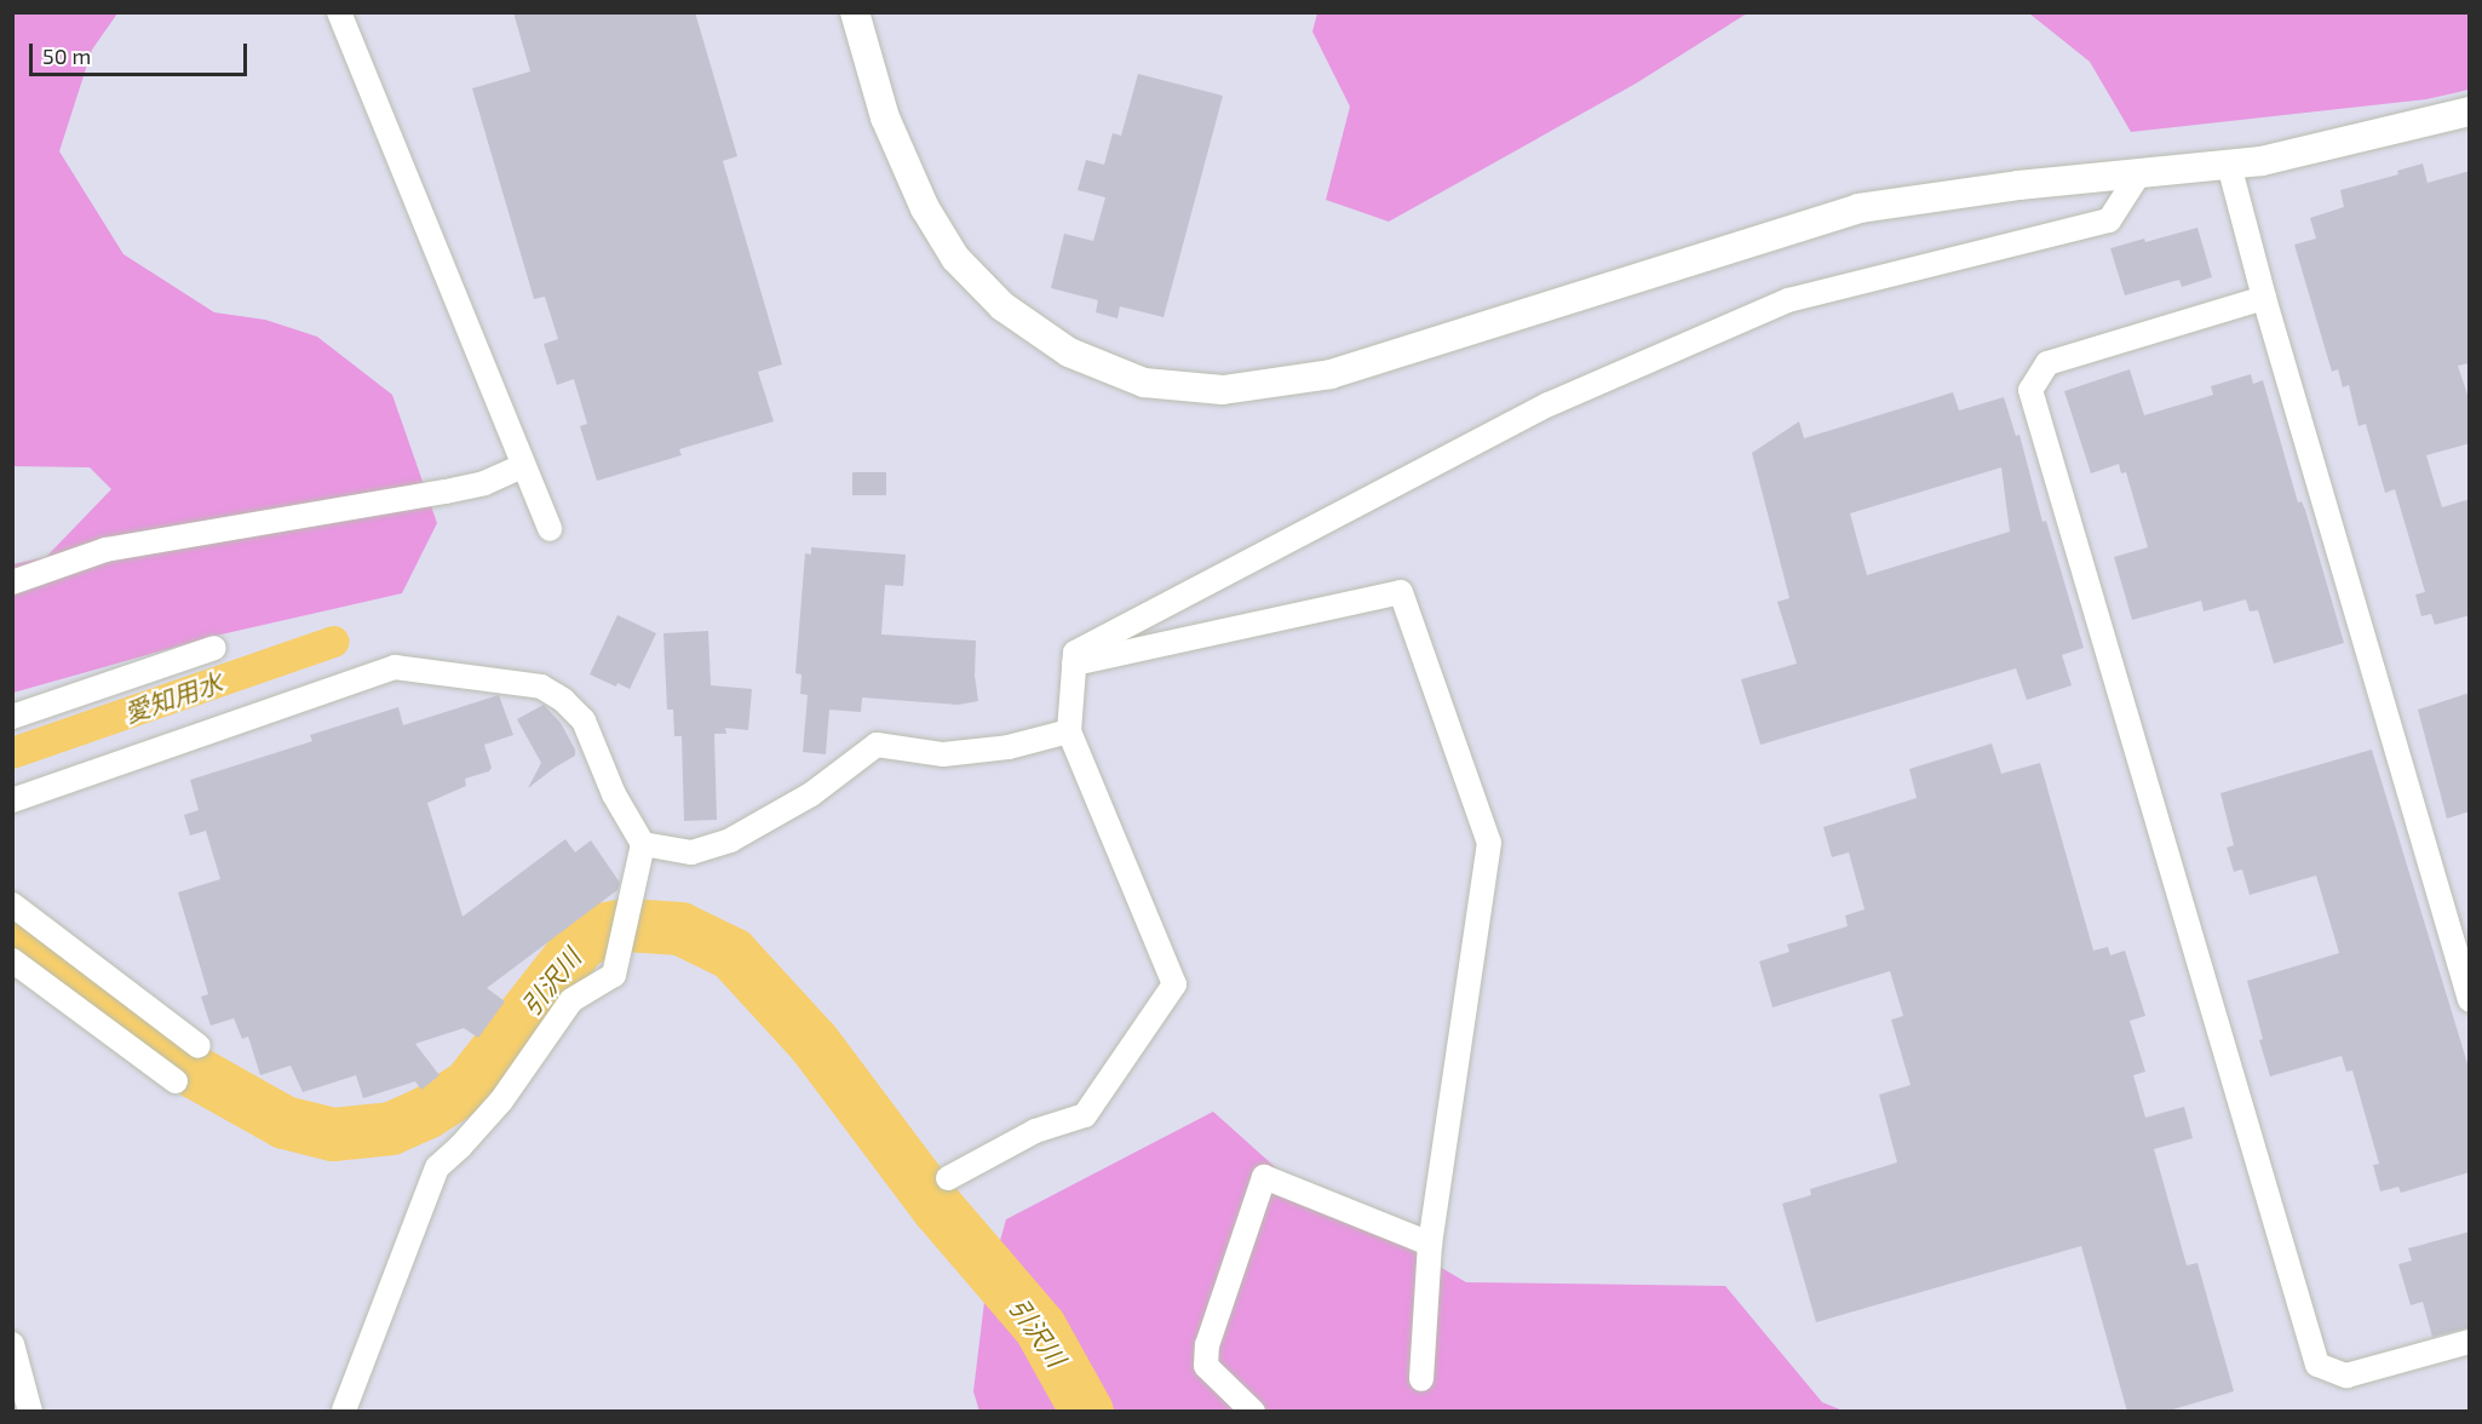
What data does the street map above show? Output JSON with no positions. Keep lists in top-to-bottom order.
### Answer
{
  "water": ["愛知用水", "引沢川"],
  "scale_bar": "50 m"
}
